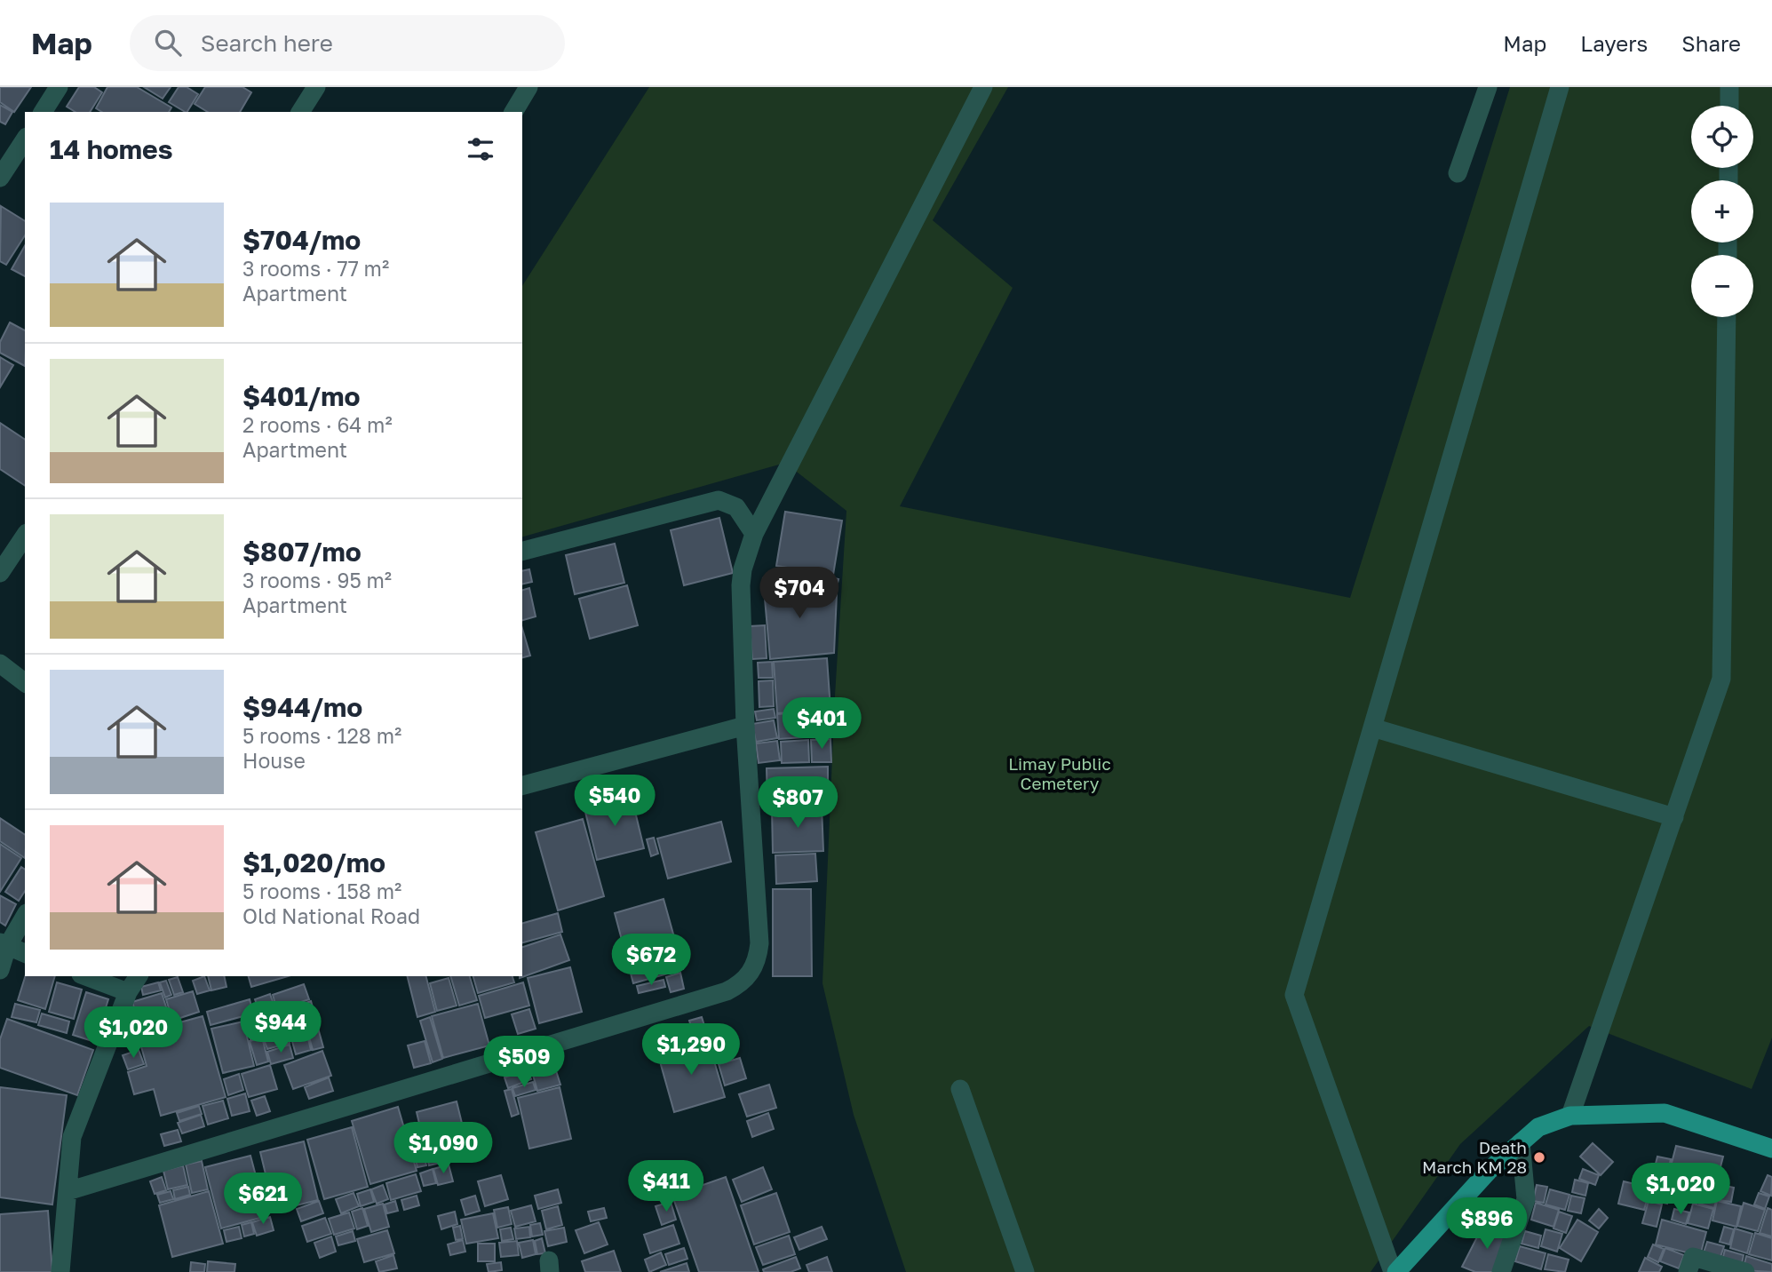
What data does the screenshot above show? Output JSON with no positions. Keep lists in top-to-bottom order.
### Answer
{
  "parks": ["Limay Public Cemetery"],
  "places": ["Death March KM 28"],
  "page": {
    "header": "Map",
    "search": "Search here",
    "nav": ["Map", "Layers", "Share"],
    "map_buttons": ["+", "−"],
    "heading": "14 homes",
    "list": [
      {
        "name": "$704/mo",
        "note": "3 rooms · 77 m² · Apartment"
      },
      {
        "name": "$401/mo",
        "note": "2 rooms · 64 m² · Apartment"
      },
      {
        "name": "$807/mo",
        "note": "3 rooms · 95 m² · Apartment"
      },
      {
        "name": "$944/mo",
        "note": "5 rooms · 128 m² · House"
      },
      {
        "name": "$1,020/mo",
        "note": "5 rooms · 158 m² · Old National Road"
      }
    ],
    "price": [
      "$704",
      "$401",
      "$540",
      "$807",
      "$672",
      "$944",
      "$1,020",
      "$1,290",
      "$509",
      "$1,090",
      "$411",
      "$1,020",
      "$621",
      "$896"
    ]
  }
}
